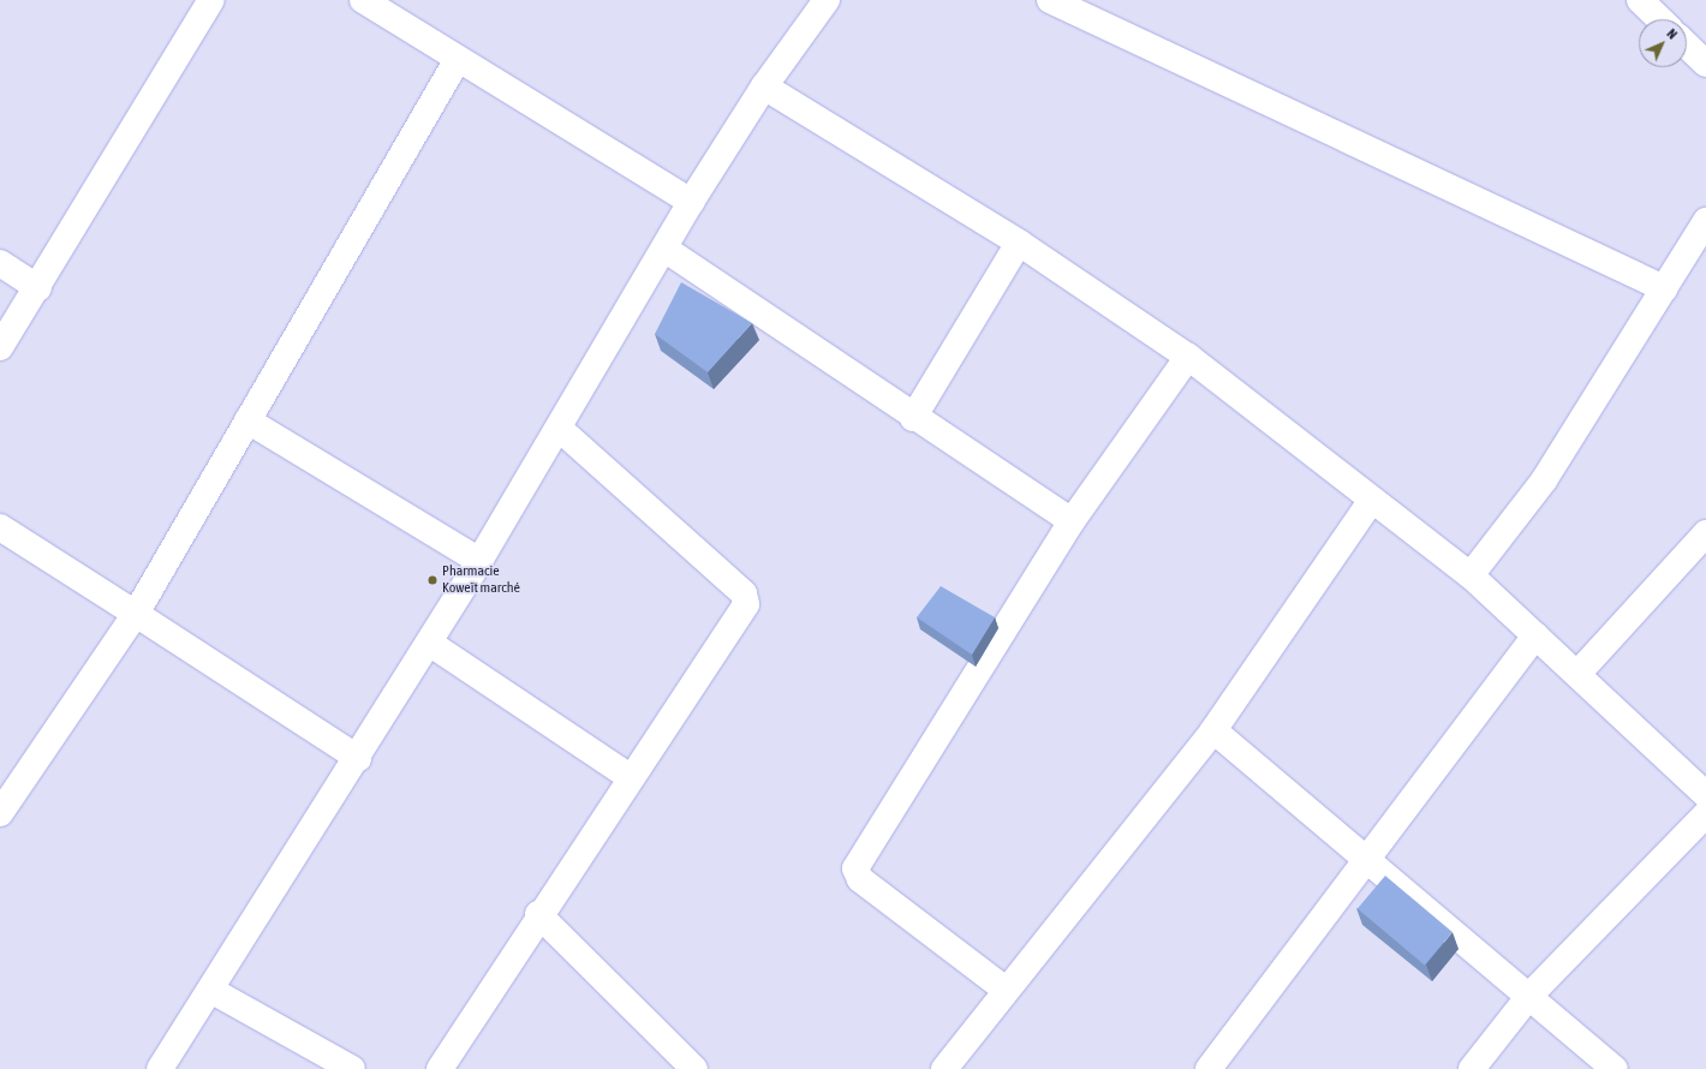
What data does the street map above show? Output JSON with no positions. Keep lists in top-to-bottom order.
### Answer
{
  "places": ["Pharmacie Koweït marché"],
  "north": "top right"
}
